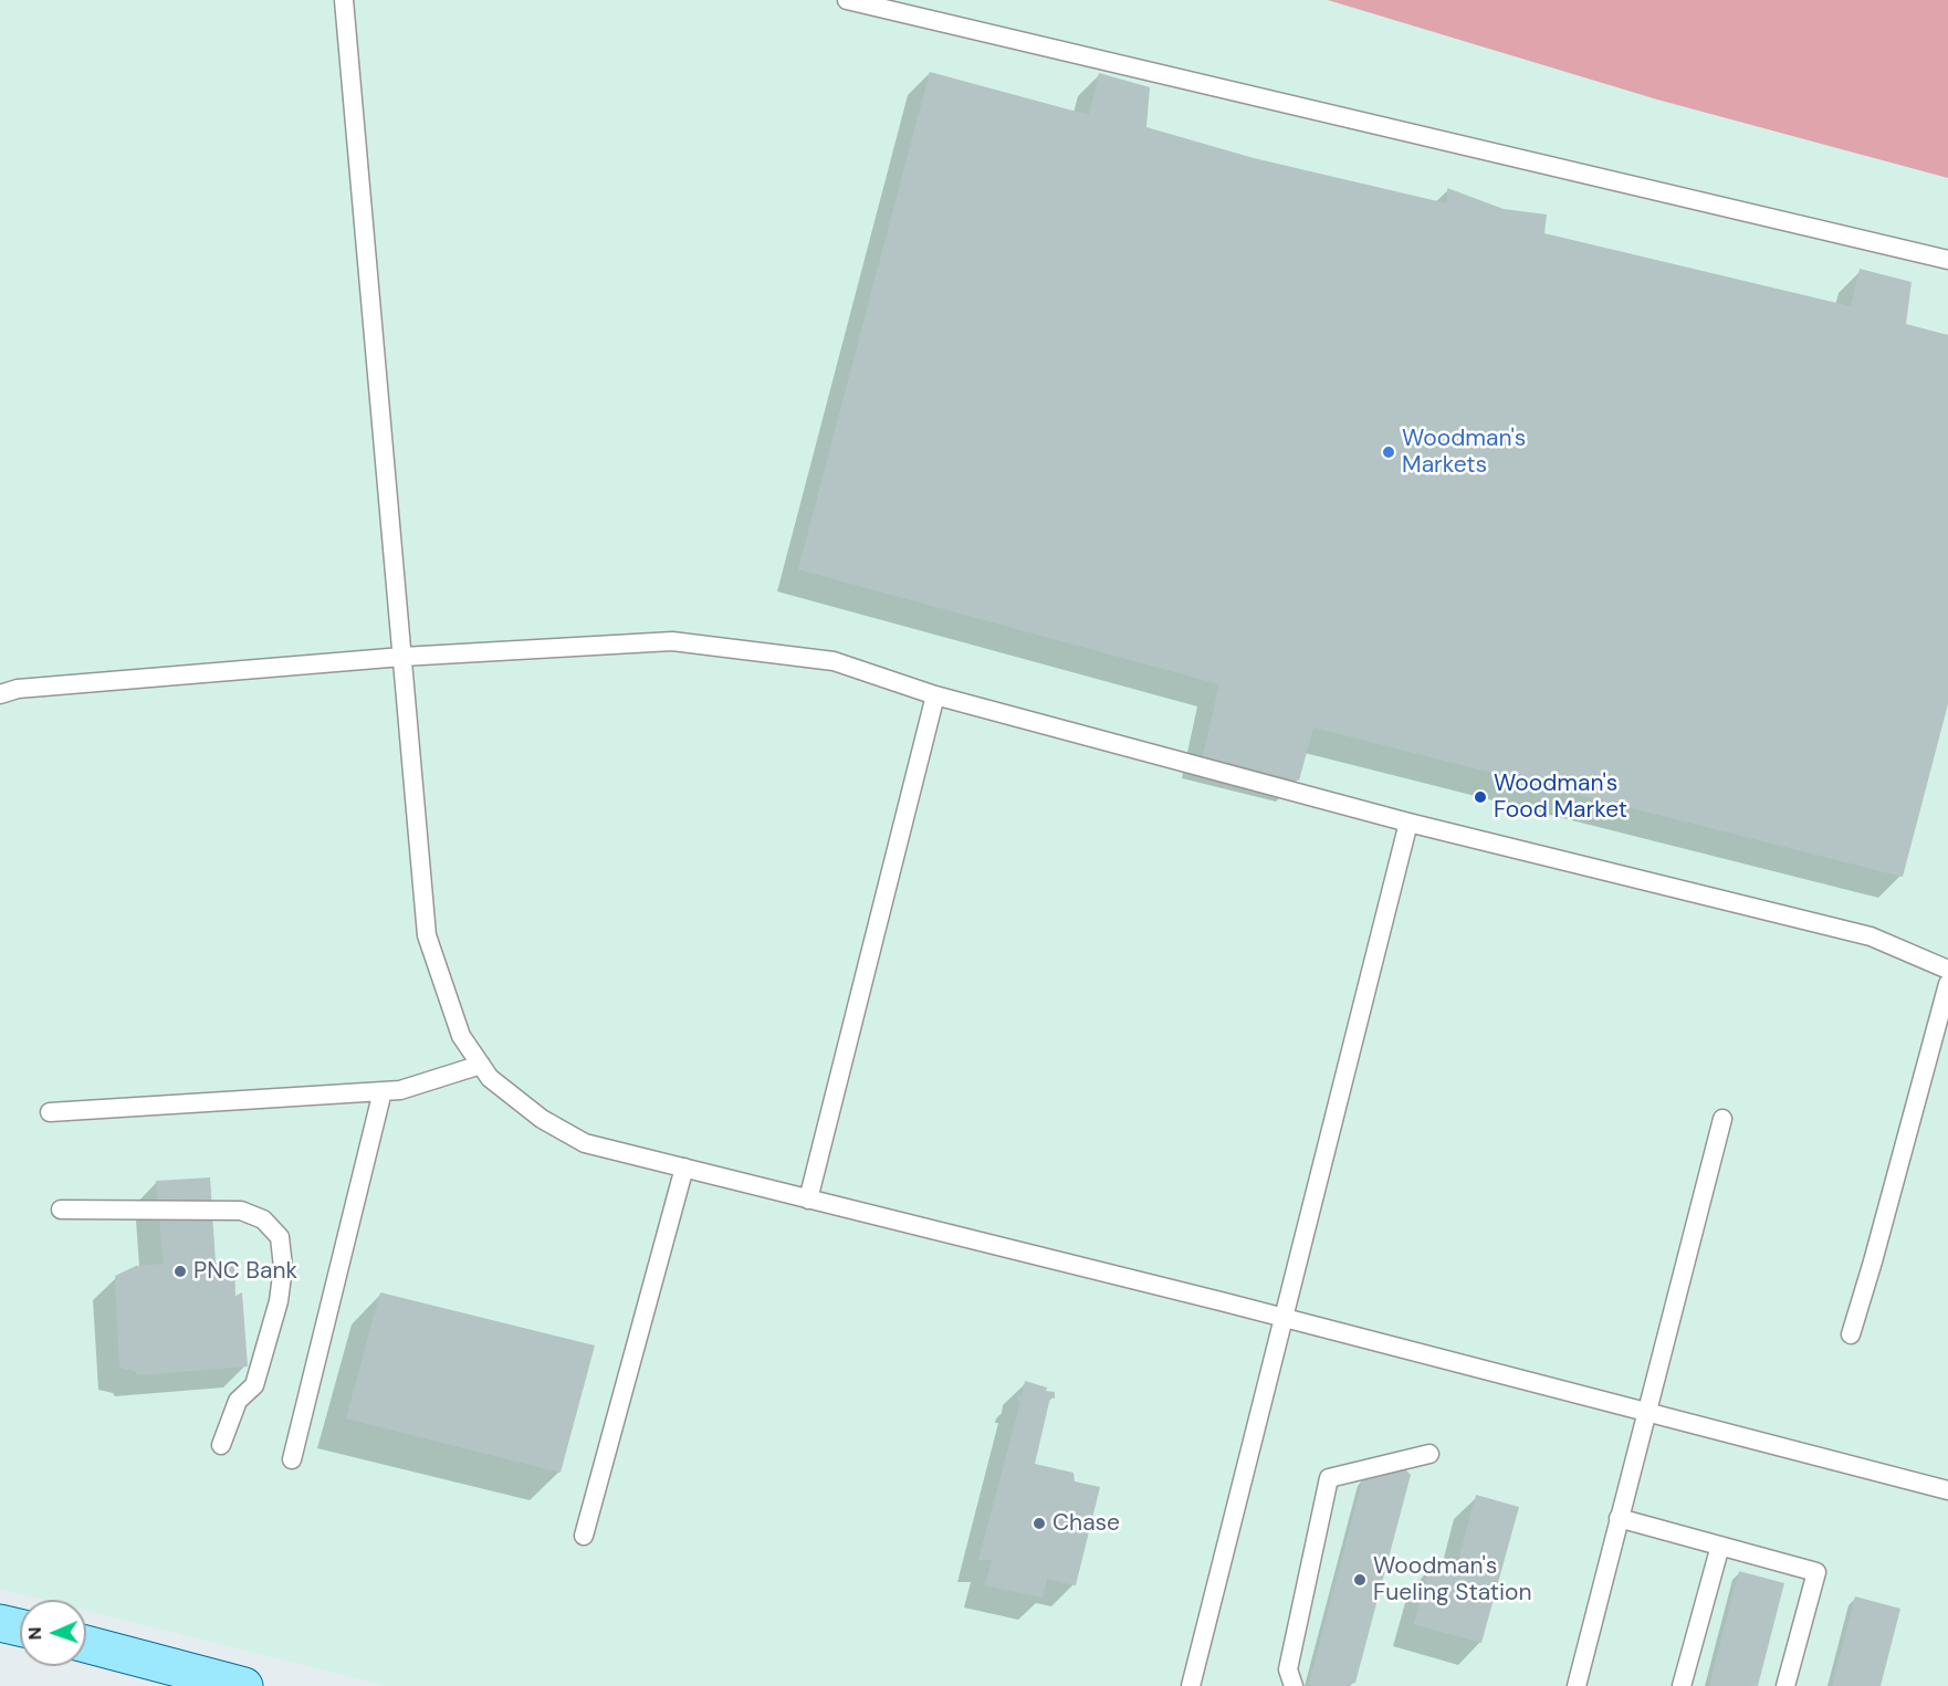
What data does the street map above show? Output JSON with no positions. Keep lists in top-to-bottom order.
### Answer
{
  "places": [
    "Woodman's Markets",
    "Woodman's Food Market",
    "PNC Bank",
    "Chase",
    "Woodman's Fueling Station"
  ],
  "north": "left"
}
